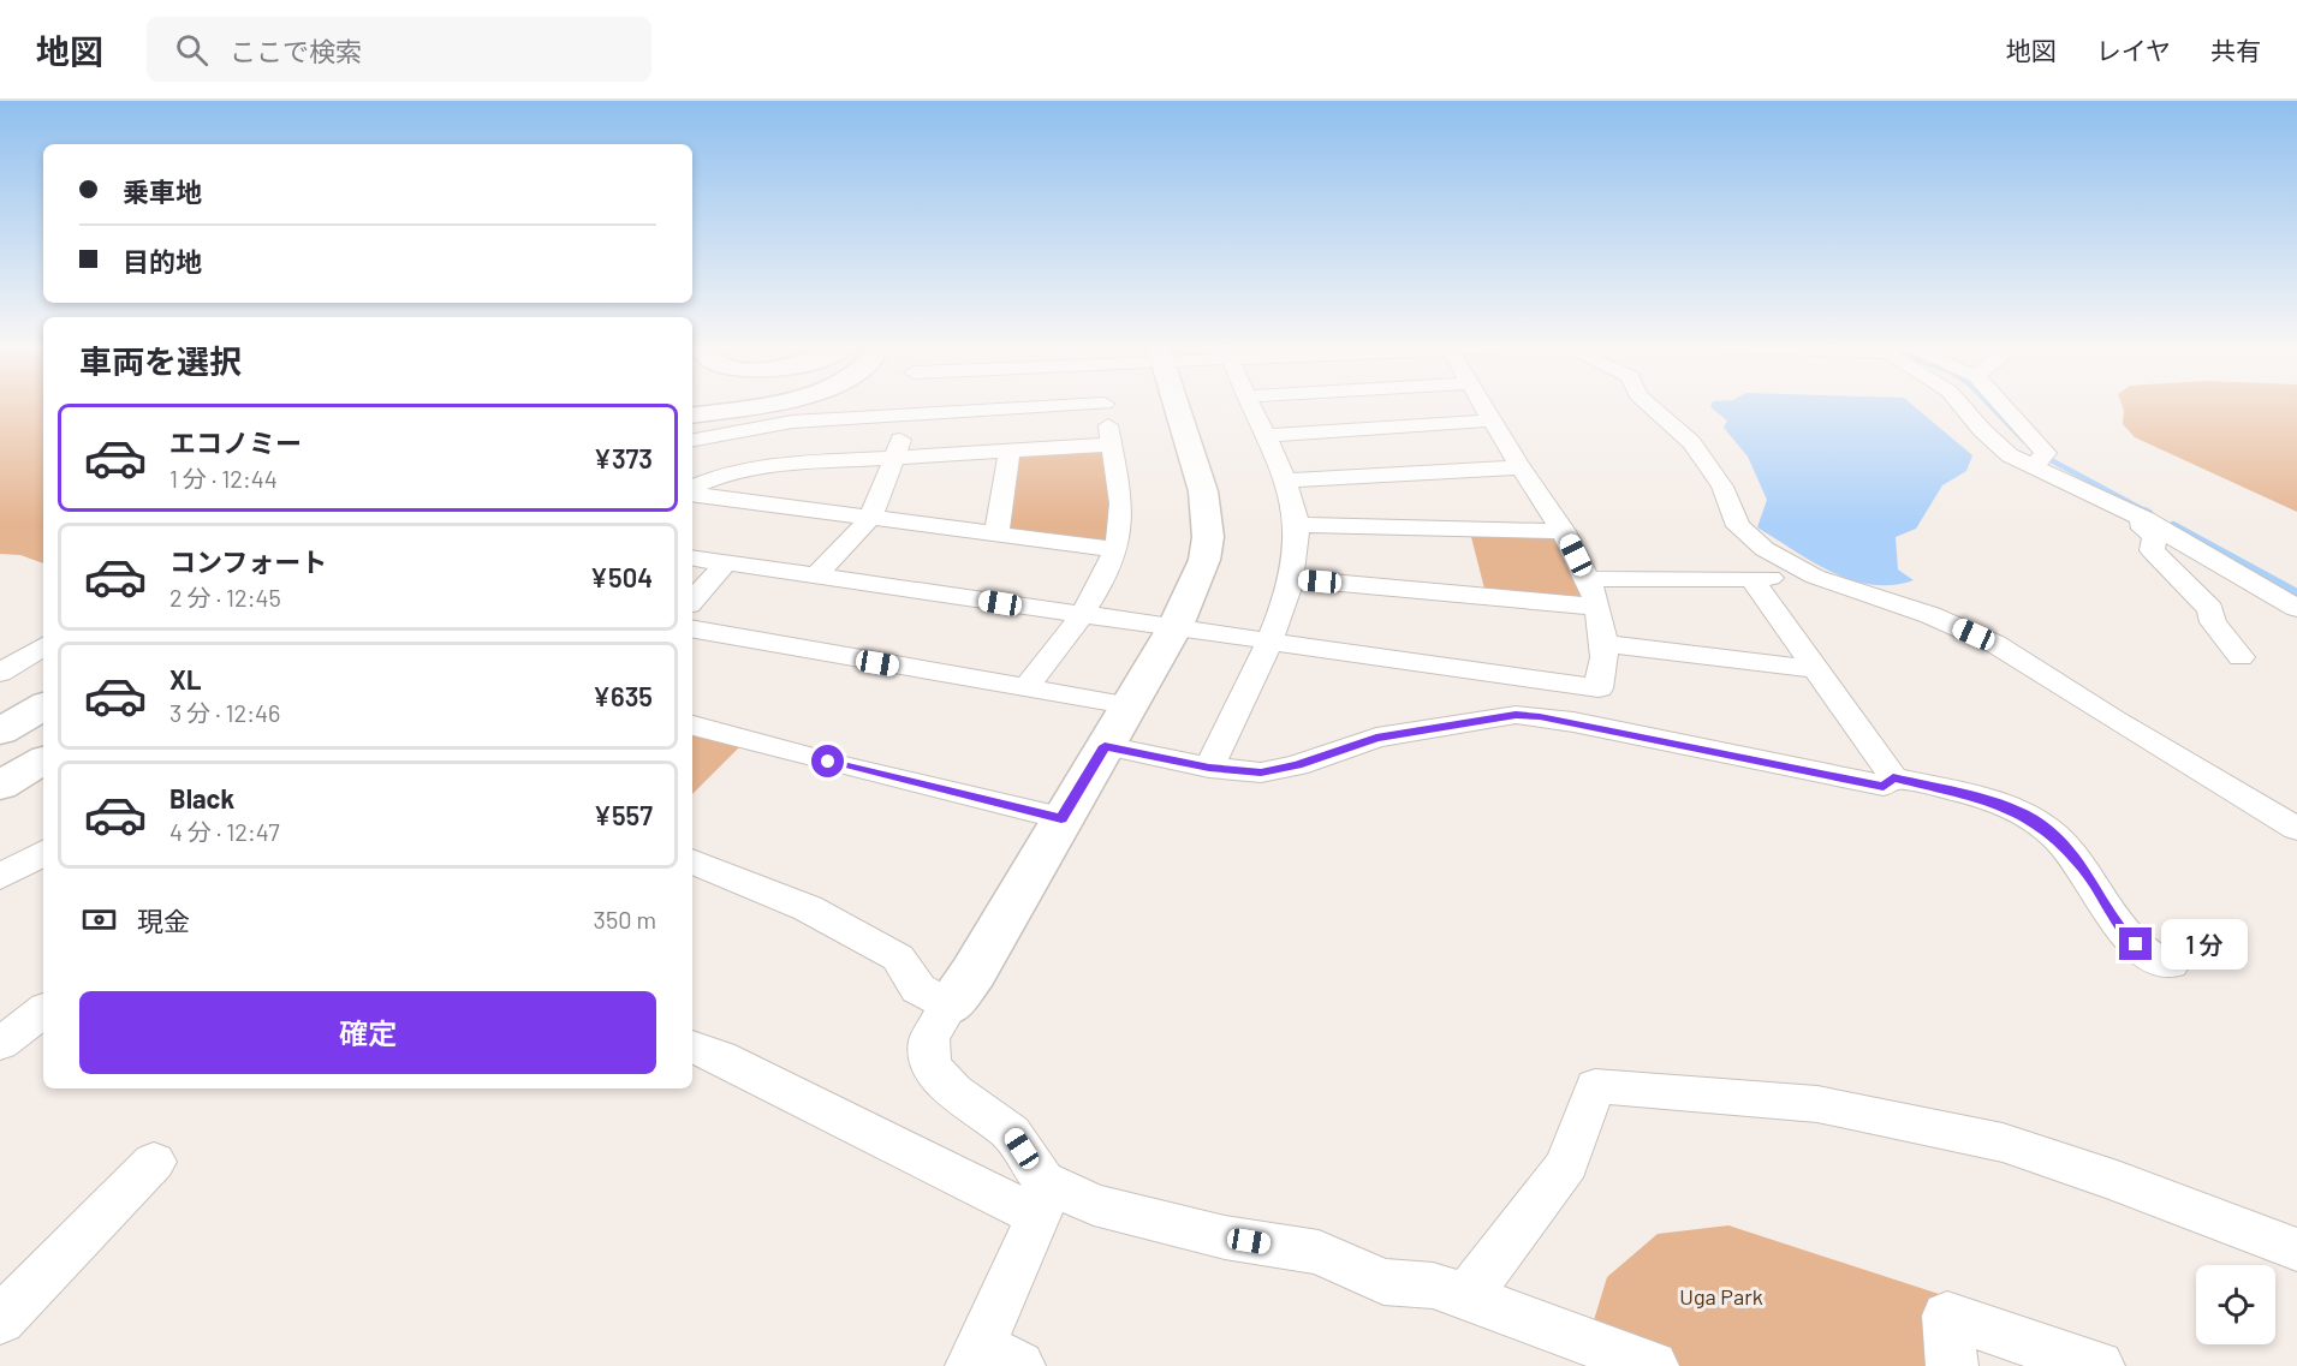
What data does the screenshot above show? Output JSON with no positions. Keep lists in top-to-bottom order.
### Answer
{
  "parks": ["Uga Park"],
  "page": {
    "header": "地図",
    "search": "ここで検索",
    "nav": ["地図", "レイヤ", "共有"],
    "banner": ["乗車地", "目的地"],
    "heading": "車両を選択",
    "list": [
      {
        "name": "エコノミー",
        "note": "1 分 · 12:44",
        "value": "¥373"
      },
      {
        "name": "コンフォート",
        "note": "2 分 · 12:45",
        "value": "¥504"
      },
      {
        "name": "XL",
        "note": "3 分 · 12:46",
        "value": "¥635"
      },
      {
        "name": "Black",
        "note": "4 分 · 12:47",
        "value": "¥557"
      }
    ],
    "pay": ["現金", "350 m"],
    "bubble": "1 分",
    "buttons": "確定"
  }
}
